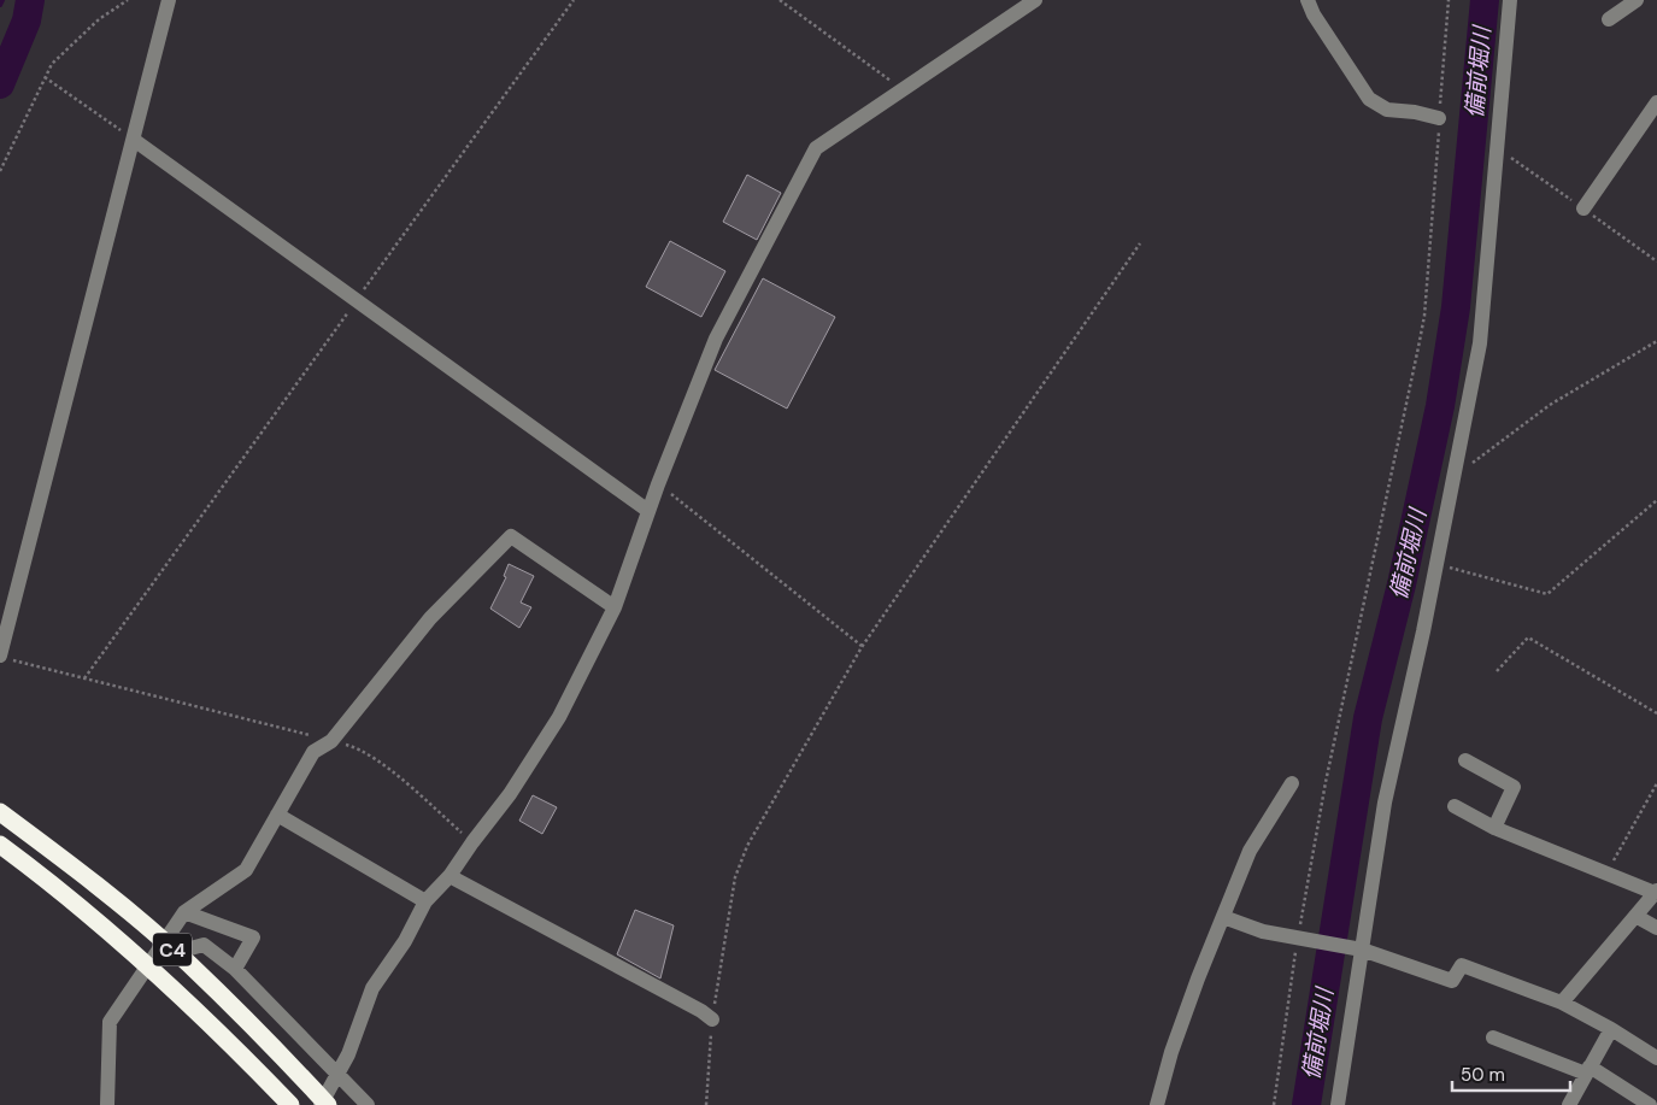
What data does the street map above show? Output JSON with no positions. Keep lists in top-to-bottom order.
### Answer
{
  "streets": {
    "highway": ["C4"]
  },
  "water": ["備前堀川"],
  "scale_bar": "50 m"
}
